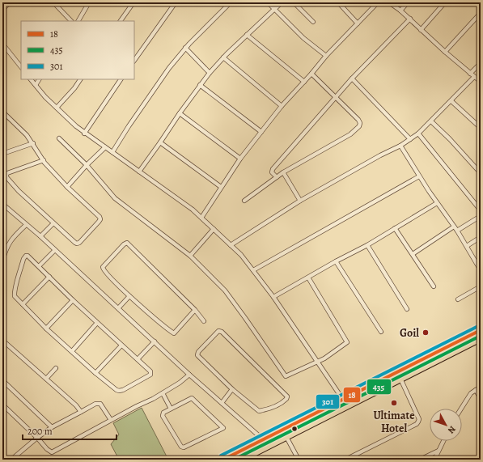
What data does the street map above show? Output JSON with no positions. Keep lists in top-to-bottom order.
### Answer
{
  "places": ["Goil", "Ultimate Hotel"],
  "lines": ["transit line 301", "transit line 18", "transit line 435"],
  "legend": ["18", "435", "301"],
  "scale_bar": "200 m",
  "north": "bottom right"
}
